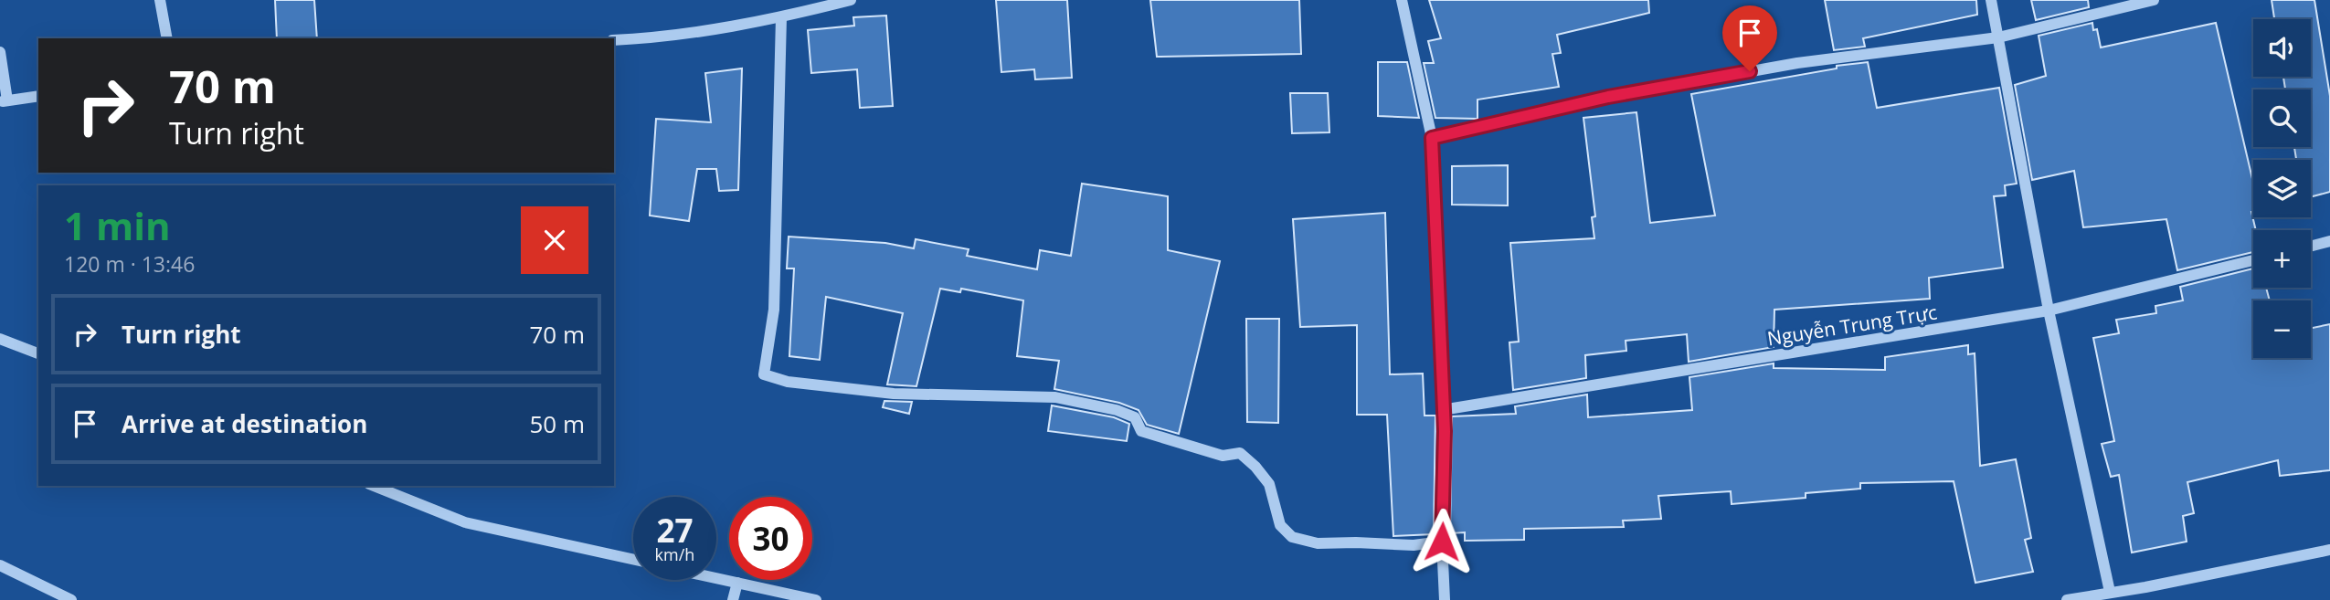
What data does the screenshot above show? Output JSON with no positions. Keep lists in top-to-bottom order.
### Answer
{
  "streets": {
    "street": ["Nguyễn Trung Trực"]
  },
  "page": {
    "map_buttons": ["+", "−"],
    "turn": ["70 m", "Turn right"],
    "heading": ["1 min", "120 m · 13:46"],
    "list": [
      {
        "name": "Turn right",
        "value": "70 m"
      },
      {
        "name": "Arrive at destination",
        "value": "50 m"
      }
    ],
    "speed": "27 km/h",
    "limit": "30"
  }
}
